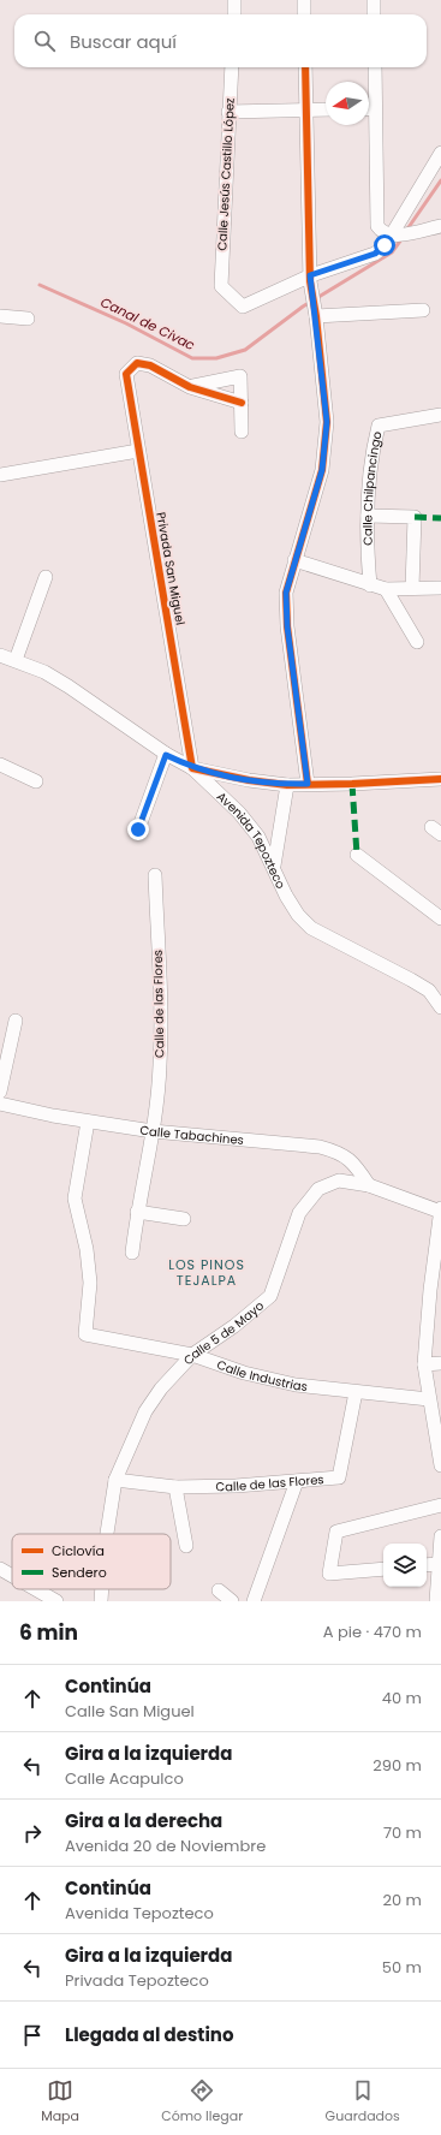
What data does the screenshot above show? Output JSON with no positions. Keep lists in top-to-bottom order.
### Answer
{
  "streets": {
    "street": [
      "Calle Jesús Castillo López",
      "Calle Chilpancingo",
      "Privada San Miguel",
      "Avenida Tepozteco",
      "Calle de las Flores",
      "Calle Tabachines",
      "Calle 5 de Mayo",
      "Calle Industrias"
    ]
  },
  "crossings": [
    ["Privada San Miguel", "Avenida Tepozteco"],
    ["Calle de las Flores", "Calle Tabachines"],
    ["Calle de las Flores", "Calle 5 de Mayo"],
    ["Calle de las Flores", "Calle Industrias"],
    ["Calle Tabachines", "Calle 5 de Mayo"],
    ["Calle Tabachines", "Calle Industrias"],
    ["Calle 5 de Mayo", "Calle Industrias"]
  ],
  "districts": ["LOS PINOS TEJALPA"],
  "water": ["Canal de Civac"],
  "legend": ["Ciclovía", "Sendero"],
  "north": "left",
  "page": {
    "search": "Buscar aquí",
    "heading": ["6 min", "A pie · 470 m"],
    "list": [
      ["Continúa", "Calle San Miguel", "40 m"],
      ["Gira a la izquierda", "Calle Acapulco", "290 m"],
      ["Gira a la derecha", "Avenida 20 de Noviembre", "70 m"],
      ["Continúa", "Avenida Tepozteco", "20 m"],
      ["Gira a la izquierda", "Privada Tepozteco", "50 m"],
      "Llegada al destino"
    ],
    "nav": ["Mapa", "Cómo llegar", "Guardados"]
  }
}
